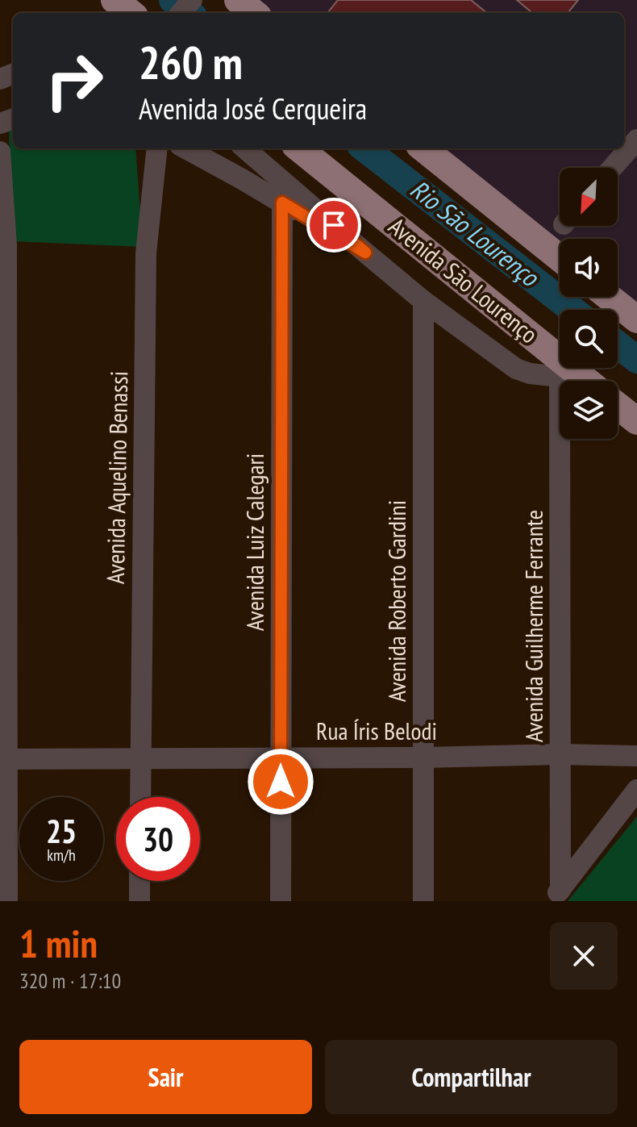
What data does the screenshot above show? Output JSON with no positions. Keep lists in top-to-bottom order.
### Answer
{
  "streets": {
    "main road": ["Avenida São Lourenço"],
    "street": [
      "Avenida Aquelino Benassi",
      "Avenida Luiz Calegari",
      "Avenida Roberto Gardini",
      "Avenida Guilherme Ferrante",
      "Rua Íris Belodi"
    ]
  },
  "crossings": [
    ["Avenida São Lourenço", "Avenida Guilherme Ferrante"],
    ["Avenida Aquelino Benassi", "Rua Íris Belodi"],
    ["Avenida Luiz Calegari", "Rua Íris Belodi"],
    ["Avenida Roberto Gardini", "Rua Íris Belodi"],
    ["Avenida Guilherme Ferrante", "Rua Íris Belodi"]
  ],
  "water": ["Rio São Lourenço"],
  "north": "bottom left",
  "page": {
    "turn": ["260 m", "Avenida José Cerqueira"],
    "speed": "25 km/h",
    "limit": "30",
    "heading": ["1 min", "320 m · 17:10"],
    "buttons": ["Sair", "Compartilhar"]
  }
}
